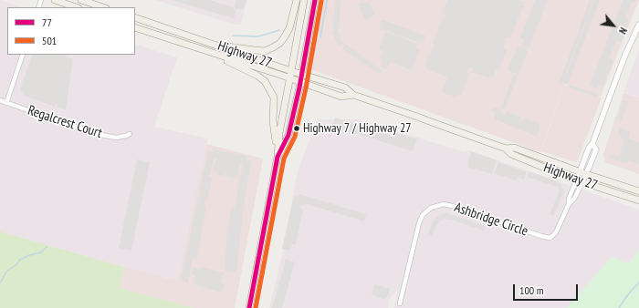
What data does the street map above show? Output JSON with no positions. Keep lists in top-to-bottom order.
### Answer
{
  "streets": {
    "main road": ["Highway 27"],
    "street": ["Regalcrest Court", "Ashbridge Circle"]
  },
  "crossings": [
    ["Highway 27", "Ashbridge Circle"]
  ],
  "places": ["Highway 7 / Highway 27"],
  "lines": ["transit line 77", "transit line 501"],
  "legend": ["77", "501"],
  "scale_bar": "100 m",
  "north": "bottom right"
}
